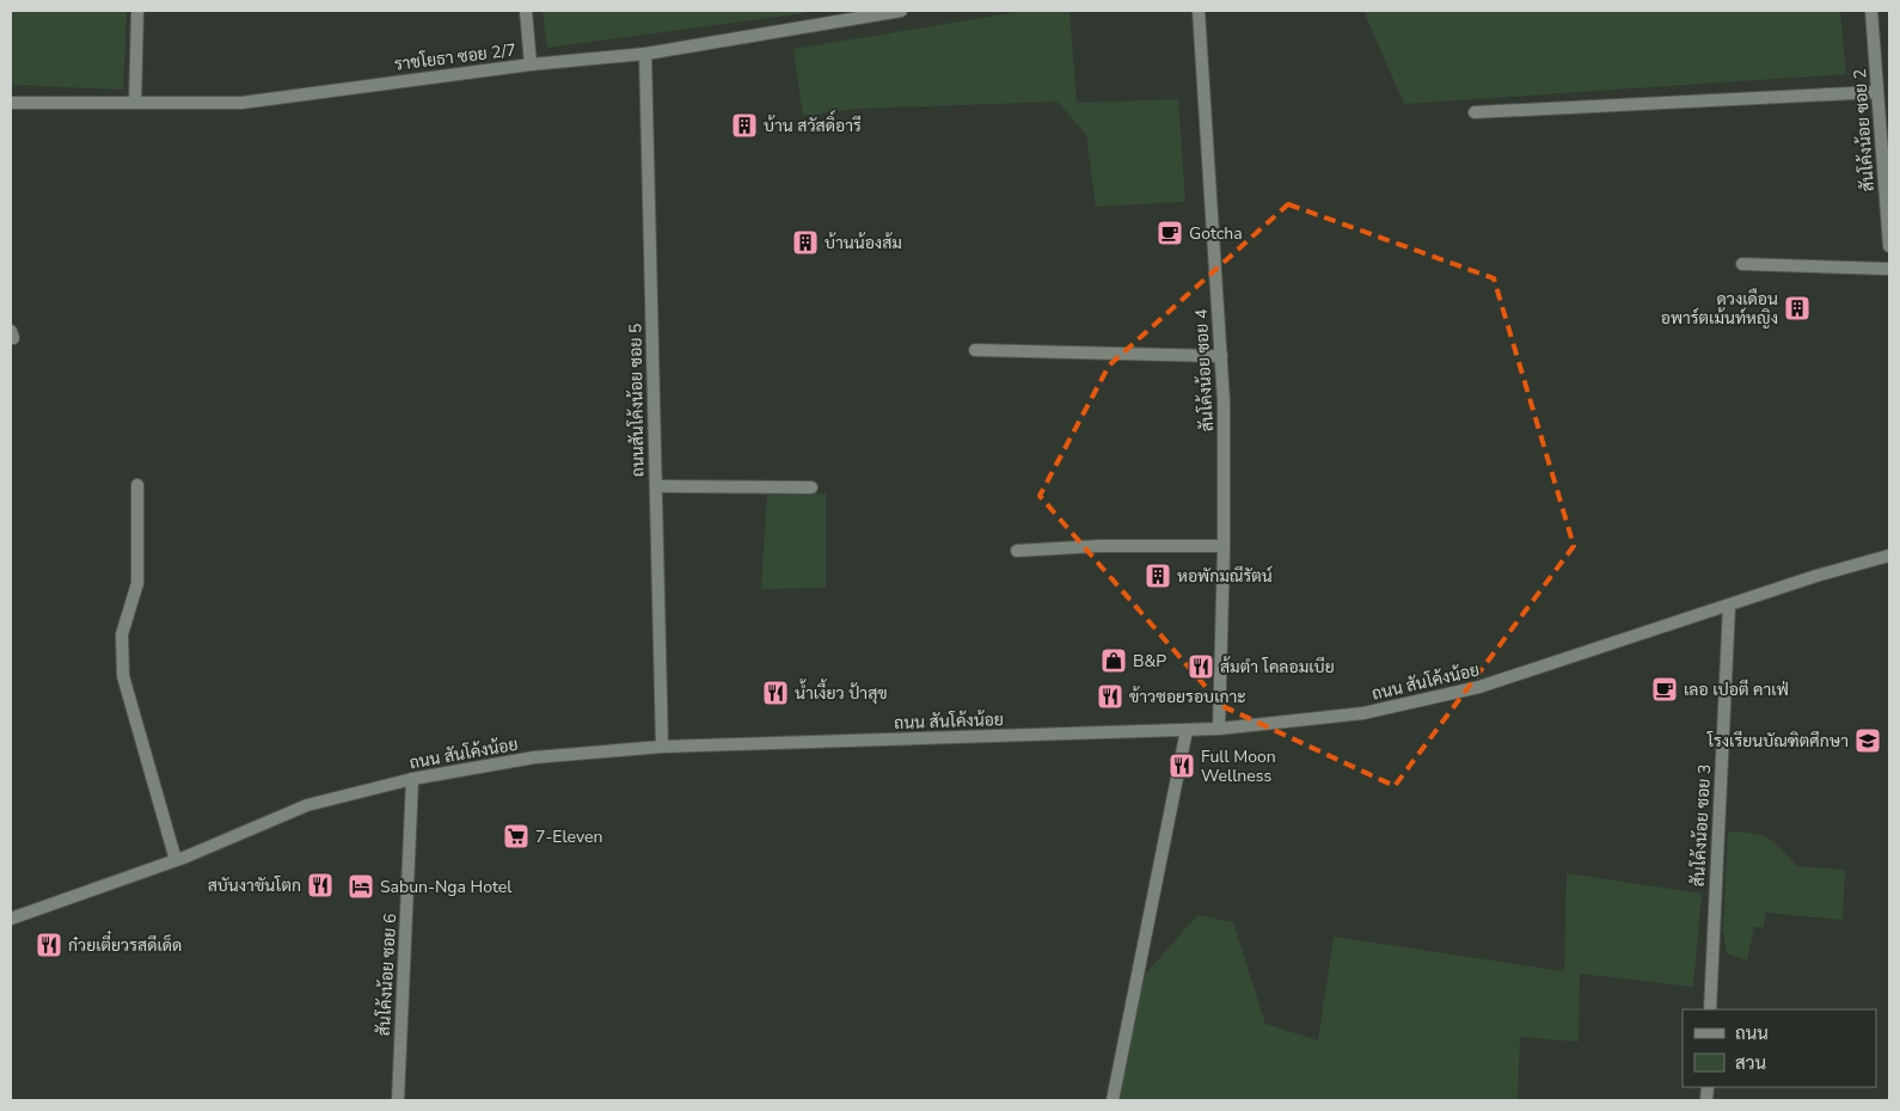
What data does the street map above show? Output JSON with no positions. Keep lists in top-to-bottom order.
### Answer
{
  "streets": {
    "street": [
      "ราชโยธา ซอย 2/7",
      "สันโค้งน้อย ซอย 2",
      "สันโค้งน้อย ซอย 4",
      "ถนนสันโค้งน้อย ซอย 5",
      "ถนน สันโค้งน้อย",
      "สันโค้งน้อย ซอย 3",
      "สันโค้งน้อย ซอย 6"
    ]
  },
  "crossings": [
    ["ราชโยธา ซอย 2/7", "ถนนสันโค้งน้อย ซอย 5"],
    ["สันโค้งน้อย ซอย 4", "ถนน สันโค้งน้อย"],
    ["ถนนสันโค้งน้อย ซอย 5", "ถนน สันโค้งน้อย"],
    ["ถนน สันโค้งน้อย", "สันโค้งน้อย ซอย 3"],
    ["ถนน สันโค้งน้อย", "สันโค้งน้อย ซอย 6"]
  ],
  "places": {
    "building": [
      "บ้าน สวัสดิ์อารี",
      "บ้านน้องส้ม",
      "ดวงเดือน อพาร์ตเม้นท์หญิง",
      "หอพักมณีรัตน์"
    ],
    "cafe": ["Gotcha", "เลอ เปอตี คาเฟ่"],
    "shop": ["B&P"],
    "restaurant": [
      "ส้มตำ โคลอมเบีย",
      "น้ำเงี้ยว ป้าสุข",
      "ข้าวซอยรอบเกาะ",
      "Full Moon Wellness",
      "สบันงาขันโตก",
      "ก๋วยเตี๋ยวรสดีเด็ด"
    ],
    "school or university": ["โรงเรียนบัณฑิตศึกษา"],
    "supermarket": ["7-Eleven"],
    "hotel": ["Sabun-Nga Hotel"]
  },
  "legend": ["ถนน", "สวน"]
}
